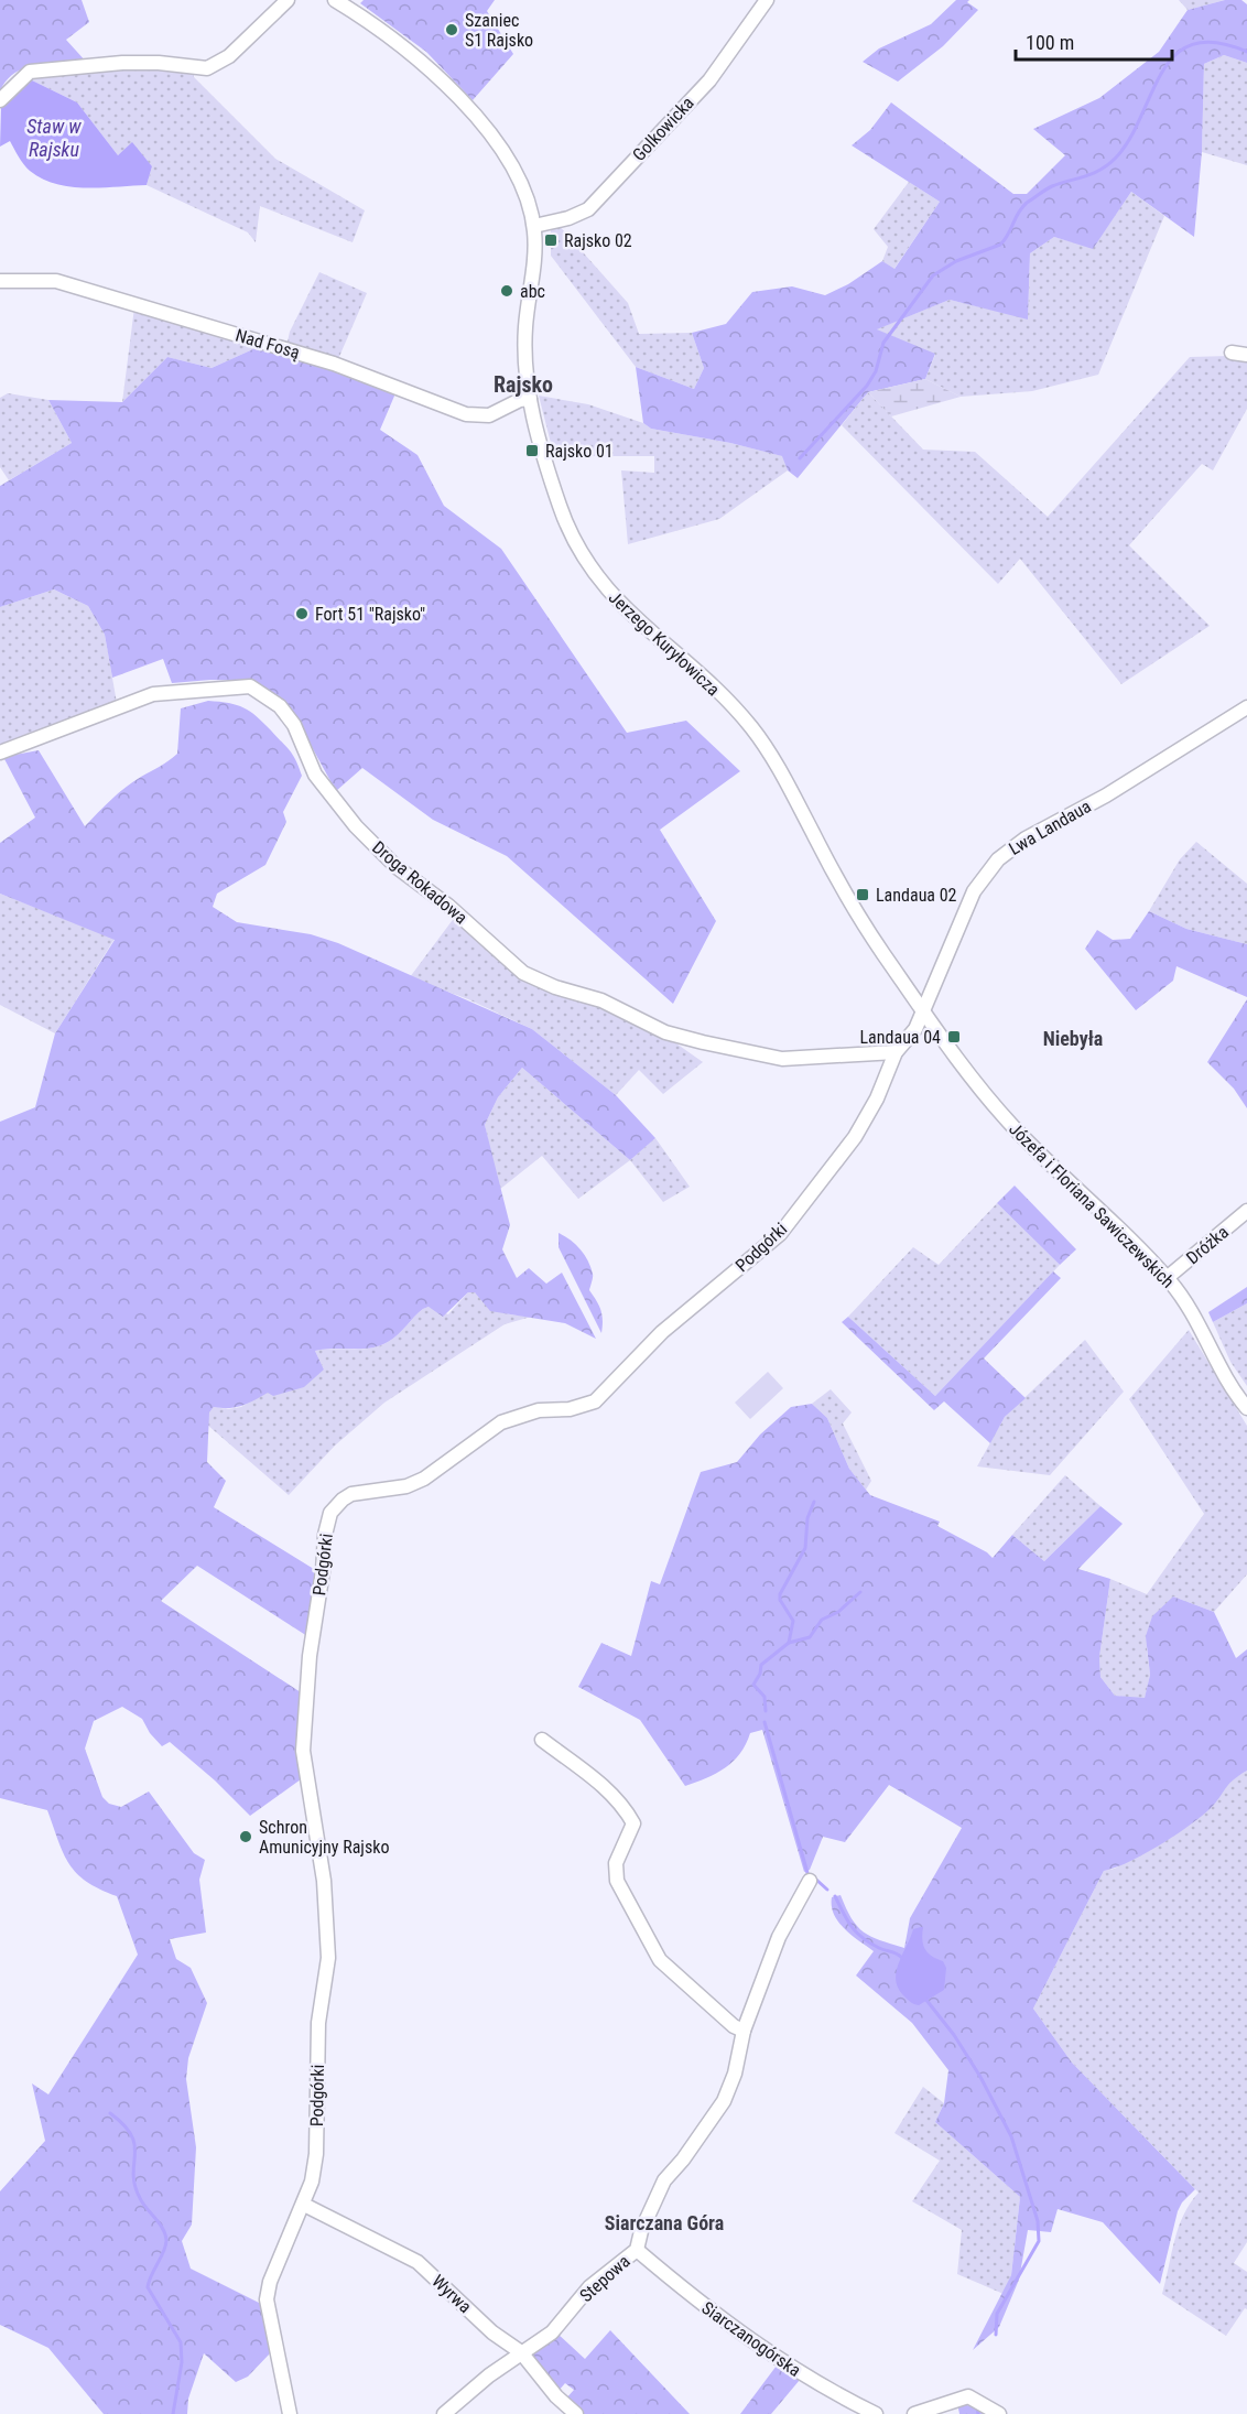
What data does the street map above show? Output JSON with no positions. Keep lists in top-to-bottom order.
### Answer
{
  "streets": {
    "street": [
      "Golkowicka",
      "Nad Fosą",
      "Jerzego Kuryłowicza",
      "Lwa Landaua",
      "Droga Rokadowa",
      "Józefa i Floriana Sawiczewskich",
      "Dróżka",
      "Podgórki",
      "Stepowa",
      "Wyrwa",
      "Siarczanogórska"
    ]
  },
  "crossings": [
    ["Golkowicka", "Jerzego Kuryłowicza"],
    ["Nad Fosą", "Jerzego Kuryłowicza"],
    ["Jerzego Kuryłowicza", "Lwa Landaua"],
    ["Jerzego Kuryłowicza", "Józefa i Floriana Sawiczewskich"],
    ["Jerzego Kuryłowicza", "Podgórki"],
    ["Lwa Landaua", "Józefa i Floriana Sawiczewskich"],
    ["Lwa Landaua", "Podgórki"],
    ["Droga Rokadowa", "Podgórki"],
    ["Józefa i Floriana Sawiczewskich", "Dróżka"],
    ["Józefa i Floriana Sawiczewskich", "Podgórki"],
    ["Podgórki", "Wyrwa"],
    ["Stepowa", "Wyrwa"],
    ["Stepowa", "Siarczanogórska"]
  ],
  "districts": ["Rajsko", "Niebyła", "Siarczana Góra"],
  "water": ["Staw w Rajsku"],
  "places": {
    "other": [
      "Szaniec S1 Rajsko",
      "abc",
      "Fort 51 \"Rajsko\"",
      "Schron Amunicyjny Rajsko"
    ],
    "transit": [
      "Rajsko 02",
      "Rajsko 01",
      "Landaua 02",
      "Landaua 04"
    ]
  },
  "scale_bar": "100 m"
}
